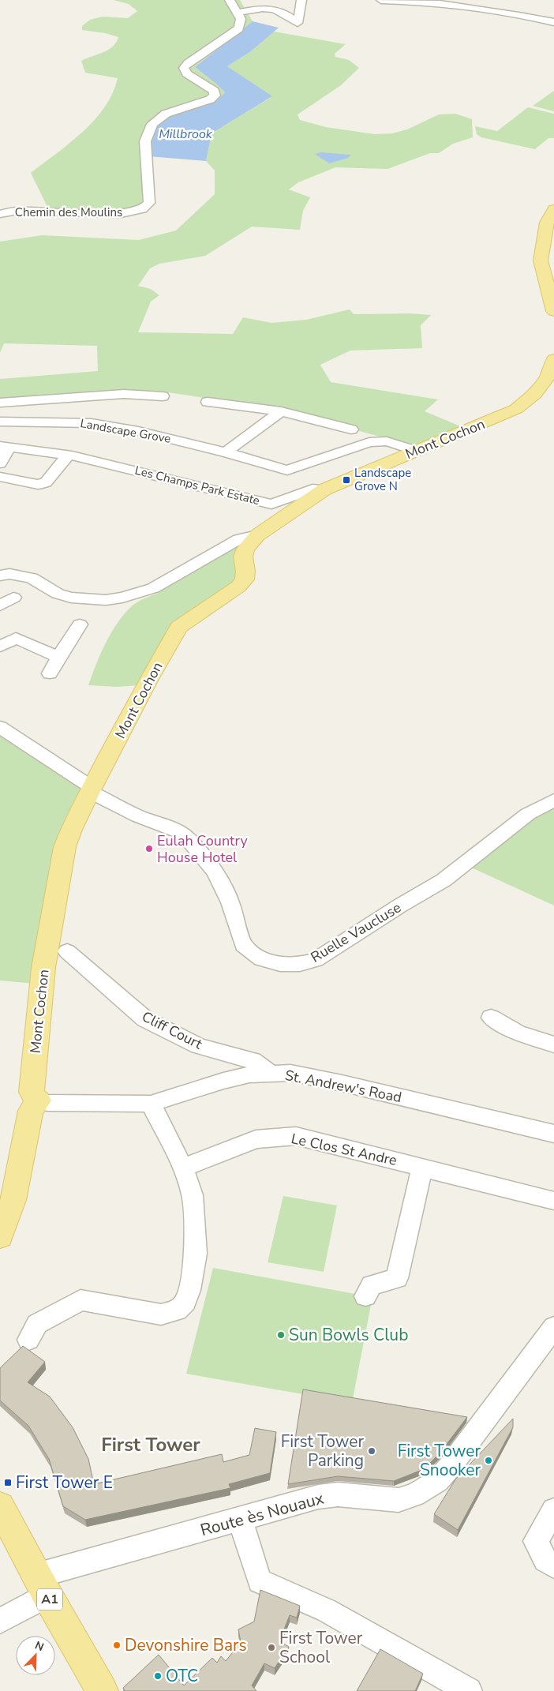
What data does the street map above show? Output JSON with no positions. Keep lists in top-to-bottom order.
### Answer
{
  "streets": {
    "main road": ["Mont Cochon", "A1"],
    "street": [
      "Chemin des Moulins",
      "Landscape Grove",
      "Les Champs Park Estate",
      "Ruelle Vaucluse",
      "Cliff Court",
      "St. Andrew's Road",
      "Le Clos St Andre",
      "Route ès Nouaux"
    ]
  },
  "crossings": [
    ["Landscape Grove", "Mont Cochon"],
    ["Mont Cochon", "Les Champs Park Estate"],
    ["Mont Cochon", "Ruelle Vaucluse"],
    ["Mont Cochon", "St. Andrew's Road"],
    ["Cliff Court", "St. Andrew's Road"],
    ["Route ès Nouaux", "A1"]
  ],
  "districts": ["First Tower"],
  "water": ["Millbrook"],
  "places": {
    "transit": ["Landscape Grove N", "First Tower E"],
    "other": [
      "Eulah Country House Hotel",
      "Sun Bowls Club",
      "First Tower Parking",
      "First Tower Snooker",
      "Devonshire Bars",
      "First Tower School",
      "OTC"
    ]
  },
  "north": "top right"
}
